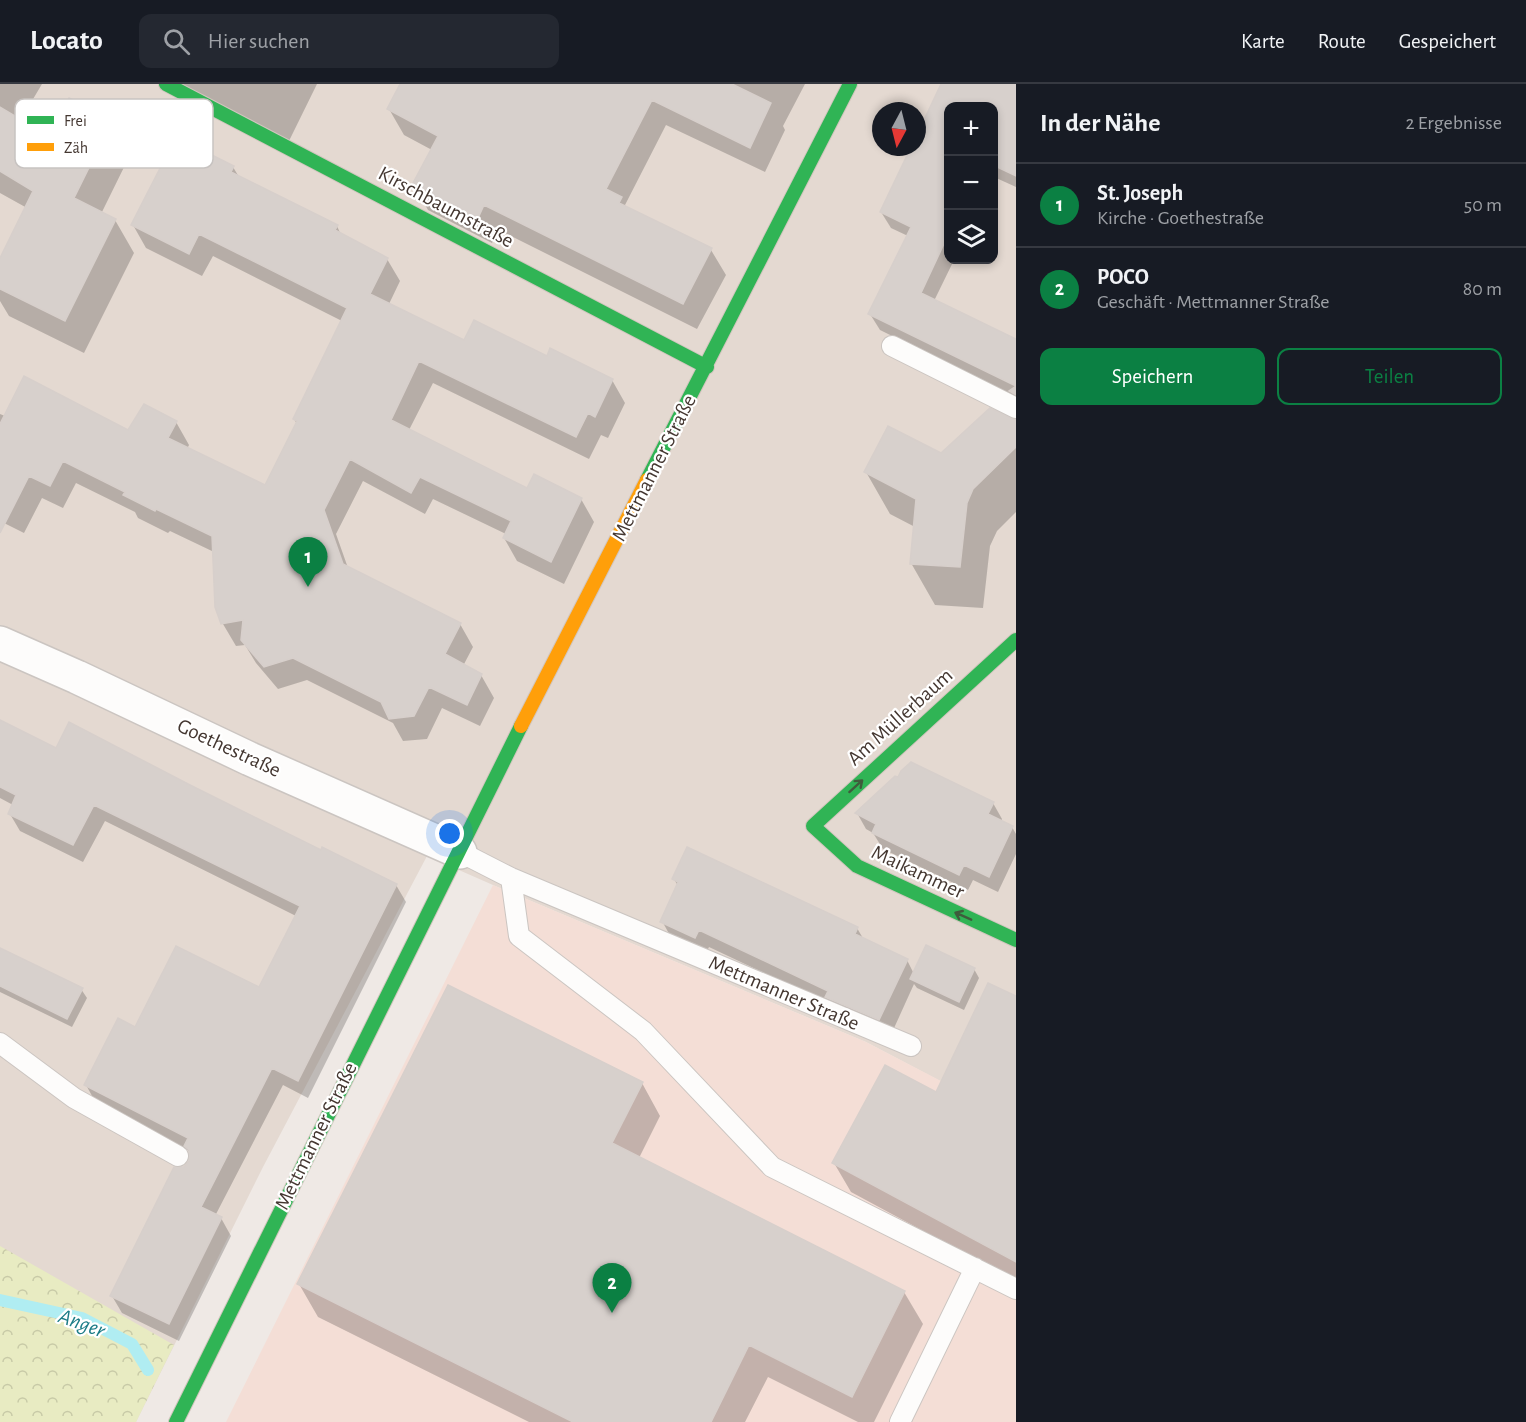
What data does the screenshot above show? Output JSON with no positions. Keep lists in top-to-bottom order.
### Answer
{
  "streets": {
    "main road": [
      "Kirschbaumstraße",
      "Mettmanner Straße",
      "Am Müllerbaum",
      "Maikammer"
    ],
    "street": ["Goethestraße"]
  },
  "crossings": [
    ["Kirschbaumstraße", "Mettmanner Straße"],
    ["Mettmanner Straße", "Goethestraße"],
    ["Am Müllerbaum", "Maikammer"]
  ],
  "one_way": ["Am Müllerbaum", "Maikammer"],
  "water": ["Anger"],
  "legend": ["Frei", "Zäh"],
  "north": "bottom",
  "page": {
    "header": "Locato",
    "search": "Hier suchen",
    "nav": ["Karte", "Route", "Gespeichert"],
    "heading": ["In der Nähe", "2 Ergebnisse"],
    "map_buttons": ["+", "−"],
    "list": [
      {
        "mark": "1",
        "name": "St. Joseph",
        "note": "Kirche · Goethestraße",
        "value": "50 m"
      },
      {
        "mark": "2",
        "name": "POCO",
        "note": "Geschäft · Mettmanner Straße",
        "value": "80 m"
      }
    ],
    "buttons": ["Speichern", "Teilen"],
    "pins": ["1", "2"]
  }
}
